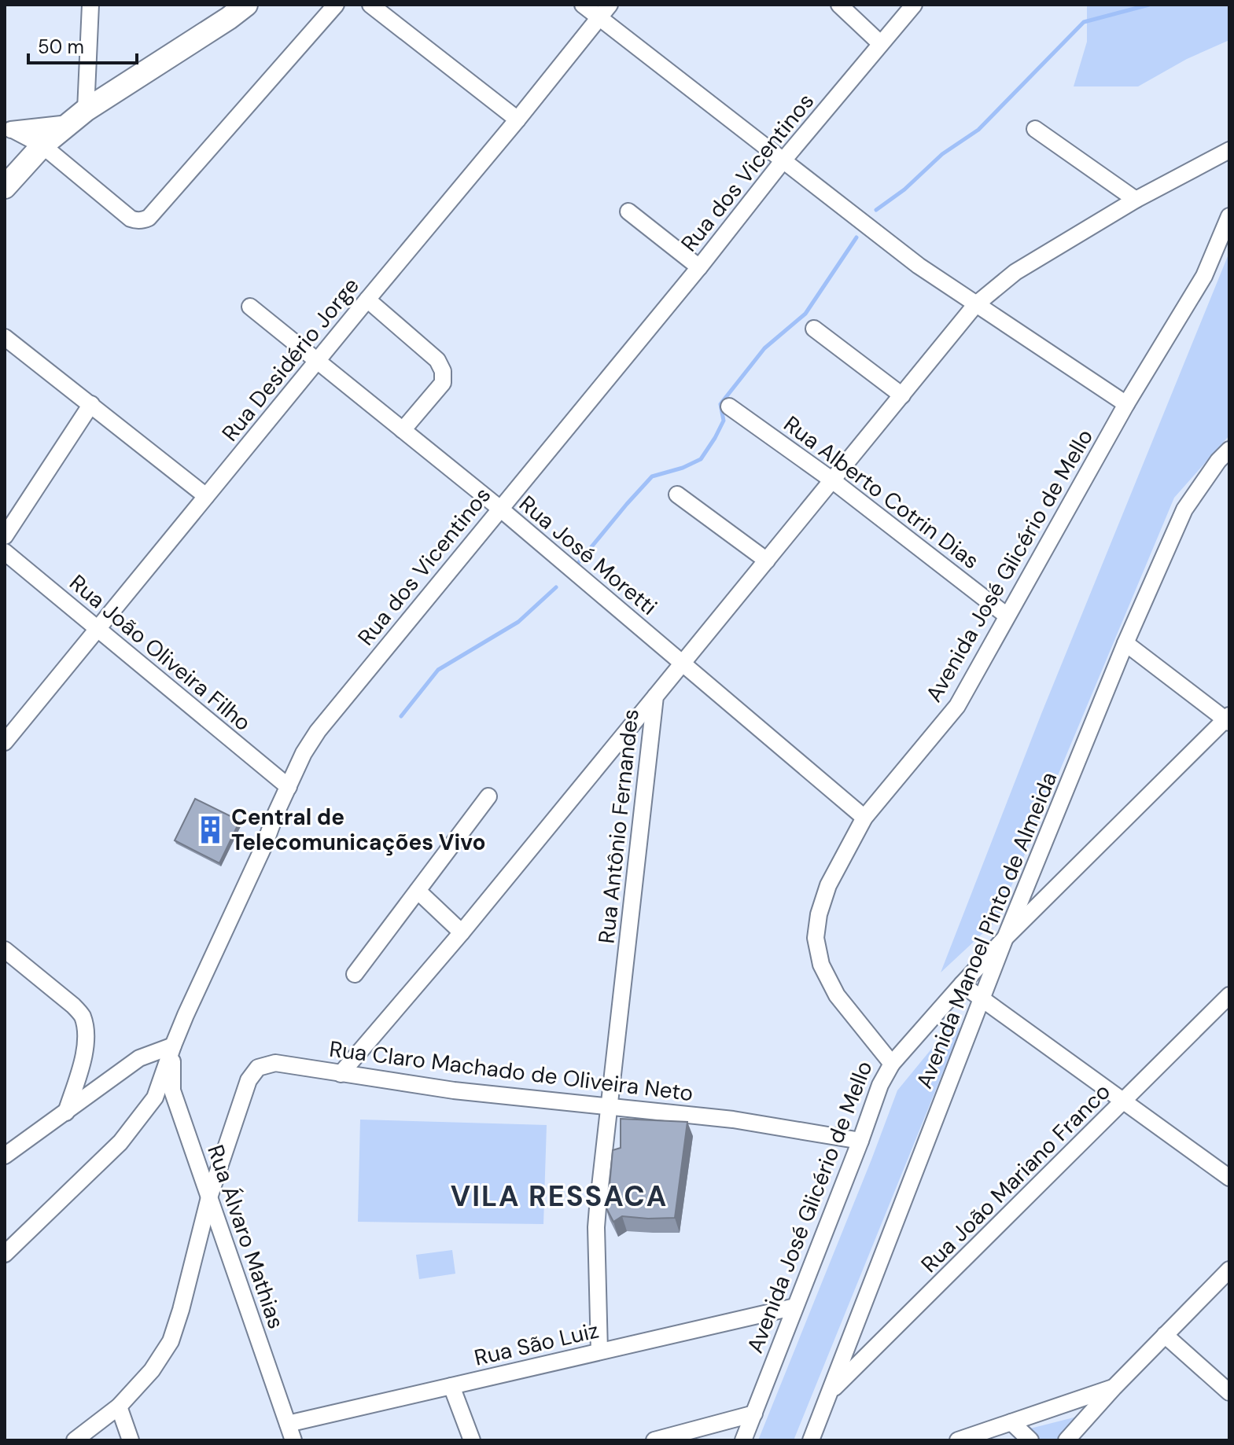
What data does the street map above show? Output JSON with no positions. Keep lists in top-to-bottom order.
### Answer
{
  "streets": {
    "street": [
      "Rua dos Vicentinos",
      "Rua Desidério Jorge",
      "Rua Alberto Cotrin Dias",
      "Rua José Moretti",
      "Avenida José Glicério de Mello",
      "Rua João Oliveira Filho",
      "Rua Antônio Fernandes",
      "Avenida Manoel Pinto de Almeida",
      "Rua Claro Machado de Oliveira Neto",
      "Rua João Mariano Franco",
      "Rua Álvaro Mathias",
      "Rua São Luiz"
    ]
  },
  "crossings": [
    ["Rua dos Vicentinos", "Rua José Moretti"],
    ["Rua dos Vicentinos", "Rua João Oliveira Filho"],
    ["Rua dos Vicentinos", "Rua Álvaro Mathias"],
    ["Rua Desidério Jorge", "Rua José Moretti"],
    ["Rua Desidério Jorge", "Rua João Oliveira Filho"],
    ["Rua Alberto Cotrin Dias", "Avenida José Glicério de Mello"],
    ["Rua Alberto Cotrin Dias", "Rua Antônio Fernandes"],
    ["Rua José Moretti", "Avenida José Glicério de Mello"],
    ["Rua José Moretti", "Rua Antônio Fernandes"],
    ["Avenida José Glicério de Mello", "Rua Claro Machado de Oliveira Neto"],
    ["Avenida José Glicério de Mello", "Rua São Luiz"],
    ["Rua Antônio Fernandes", "Rua Claro Machado de Oliveira Neto"],
    ["Rua Antônio Fernandes", "Rua São Luiz"],
    ["Avenida Manoel Pinto de Almeida", "Rua João Mariano Franco"],
    ["Rua Claro Machado de Oliveira Neto", "Rua Álvaro Mathias"],
    ["Rua Álvaro Mathias", "Rua São Luiz"]
  ],
  "districts": ["VILA RESSACA"],
  "places": {
    "building": ["Central de Telecomunicações Vivo"]
  },
  "scale_bar": "50 m"
}
